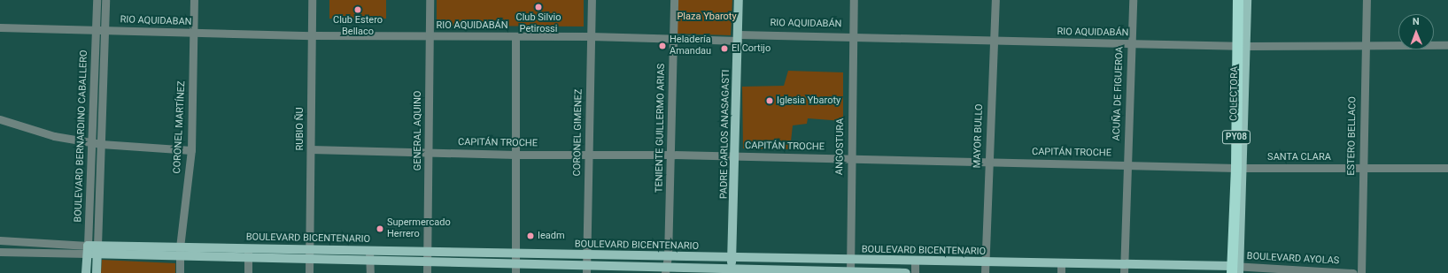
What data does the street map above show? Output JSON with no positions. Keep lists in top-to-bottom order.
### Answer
{
  "streets": {
    "highway": ["PY08"],
    "main road": ["PADRE CARLOS ANASAGASTI", "BOULEVARD BERNARDINO CABALLERO", "BOULEVARD BICENTENARIO"],
    "street": [
      "RIO AQUIDABAN",
      "RIO AQUIDABÁN",
      "ACUÑA DE FIGUEROA",
      "CORONEL MARTÍNEZ",
      "TENIENTE GUILLERMO ARIAS",
      "RUBIO ÑU",
      "GENERAL AQUINO",
      "CORONEL GIMENEZ",
      "MAYOR BULLO",
      "ESTERO BELLACO",
      "CAPITÁN TROCHE",
      "ANGOSTURA",
      "SANTA CLARA",
      "BOULEVARD AYOLAS"
    ]
  },
  "crossings": [
    ["RIO AQUIDABAN", "RIO AQUIDABÁN"],
    ["RIO AQUIDABAN", "CORONEL MARTÍNEZ"],
    ["RIO AQUIDABAN", "RUBIO ÑU"],
    ["RIO AQUIDABAN", "BOULEVARD BERNARDINO CABALLERO"],
    ["RIO AQUIDABÁN", "ACUÑA DE FIGUEROA"],
    ["RIO AQUIDABÁN", "TENIENTE GUILLERMO ARIAS"],
    ["RIO AQUIDABÁN", "RUBIO ÑU"],
    ["RIO AQUIDABÁN", "GENERAL AQUINO"],
    ["RIO AQUIDABÁN", "CORONEL GIMENEZ"],
    ["RIO AQUIDABÁN", "PADRE CARLOS ANASAGASTI"],
    ["RIO AQUIDABÁN", "MAYOR BULLO"],
    ["RIO AQUIDABÁN", "ESTERO BELLACO"],
    ["RIO AQUIDABÁN", "PY08"],
    ["RIO AQUIDABÁN", "ANGOSTURA"],
    ["ACUÑA DE FIGUEROA", "CAPITÁN TROCHE"],
    ["ACUÑA DE FIGUEROA", "BOULEVARD BICENTENARIO"],
    ["CORONEL MARTÍNEZ", "BOULEVARD BICENTENARIO"],
    ["TENIENTE GUILLERMO ARIAS", "CAPITÁN TROCHE"],
    ["TENIENTE GUILLERMO ARIAS", "BOULEVARD BICENTENARIO"],
    ["RUBIO ÑU", "CAPITÁN TROCHE"],
    ["RUBIO ÑU", "BOULEVARD BICENTENARIO"],
    ["GENERAL AQUINO", "CAPITÁN TROCHE"],
    ["GENERAL AQUINO", "BOULEVARD BICENTENARIO"],
    ["CORONEL GIMENEZ", "CAPITÁN TROCHE"],
    ["CORONEL GIMENEZ", "BOULEVARD BICENTENARIO"],
    ["PADRE CARLOS ANASAGASTI", "CAPITÁN TROCHE"],
    ["PADRE CARLOS ANASAGASTI", "BOULEVARD BICENTENARIO"],
    ["BOULEVARD BERNARDINO CABALLERO", "BOULEVARD BICENTENARIO"],
    ["MAYOR BULLO", "CAPITÁN TROCHE"],
    ["MAYOR BULLO", "BOULEVARD BICENTENARIO"],
    ["ESTERO BELLACO", "SANTA CLARA"],
    ["PY08", "CAPITÁN TROCHE"],
    ["PY08", "SANTA CLARA"],
    ["PY08", "BOULEVARD BICENTENARIO"],
    ["PY08", "BOULEVARD AYOLAS"],
    ["CAPITÁN TROCHE", "ANGOSTURA"],
    ["CAPITÁN TROCHE", "SANTA CLARA"],
    ["ANGOSTURA", "BOULEVARD BICENTENARIO"],
    ["BOULEVARD BICENTENARIO", "BOULEVARD AYOLAS"]
  ],
  "parks": ["Plaza Ybaroty"],
  "places": [
    "Club Silvio Petirossi",
    "Club Estero Bellaco",
    "Heladería Amandau",
    "El Cortijo",
    "Iglesia Ybaroty",
    "Supermercado Herrero",
    "Ieadm"
  ],
  "north": "top"
}
